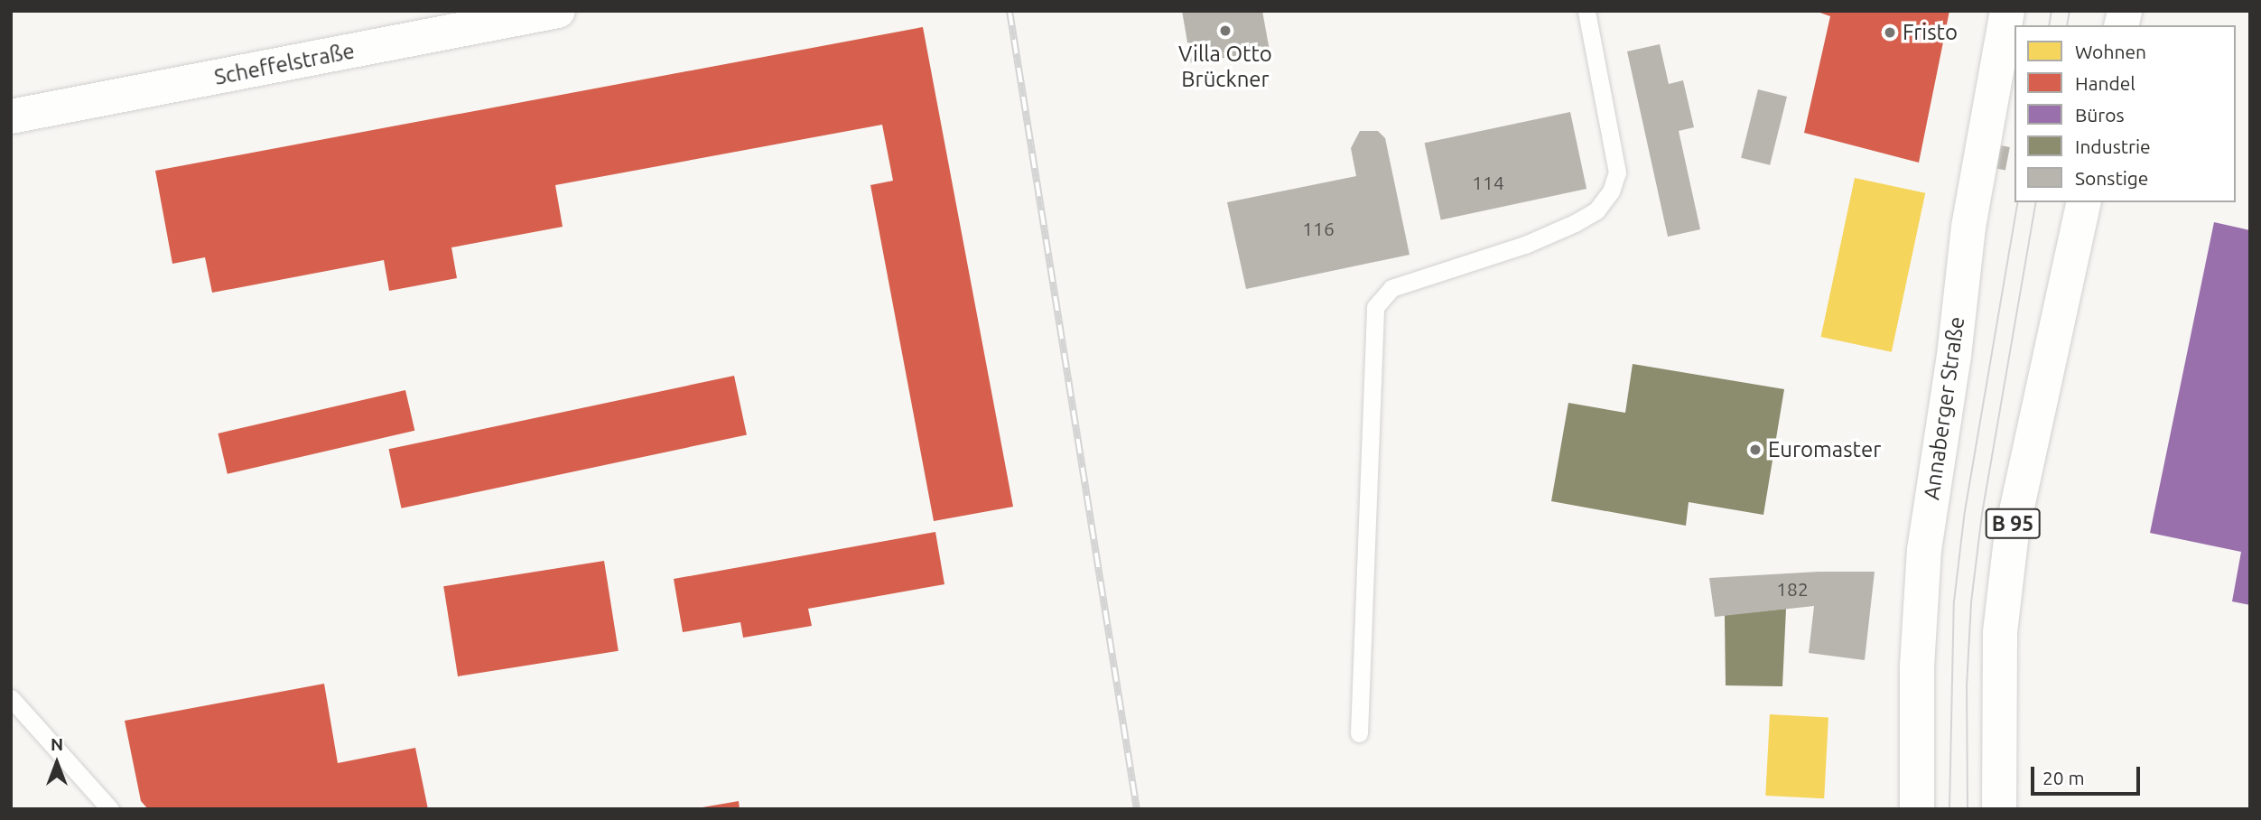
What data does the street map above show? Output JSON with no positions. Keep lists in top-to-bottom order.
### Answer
{
  "streets": {
    "main road": ["Scheffelstraße", "Annaberger Straße", "B 95"]
  },
  "places": ["Villa Otto Brückner", "Fristo", "Euromaster"],
  "house_numbers": ["114", "116", "182"],
  "legend": [
    "Wohnen",
    "Handel",
    "Büros",
    "Industrie",
    "Sonstige"
  ],
  "scale_bar": "20 m",
  "north": "top"
}
